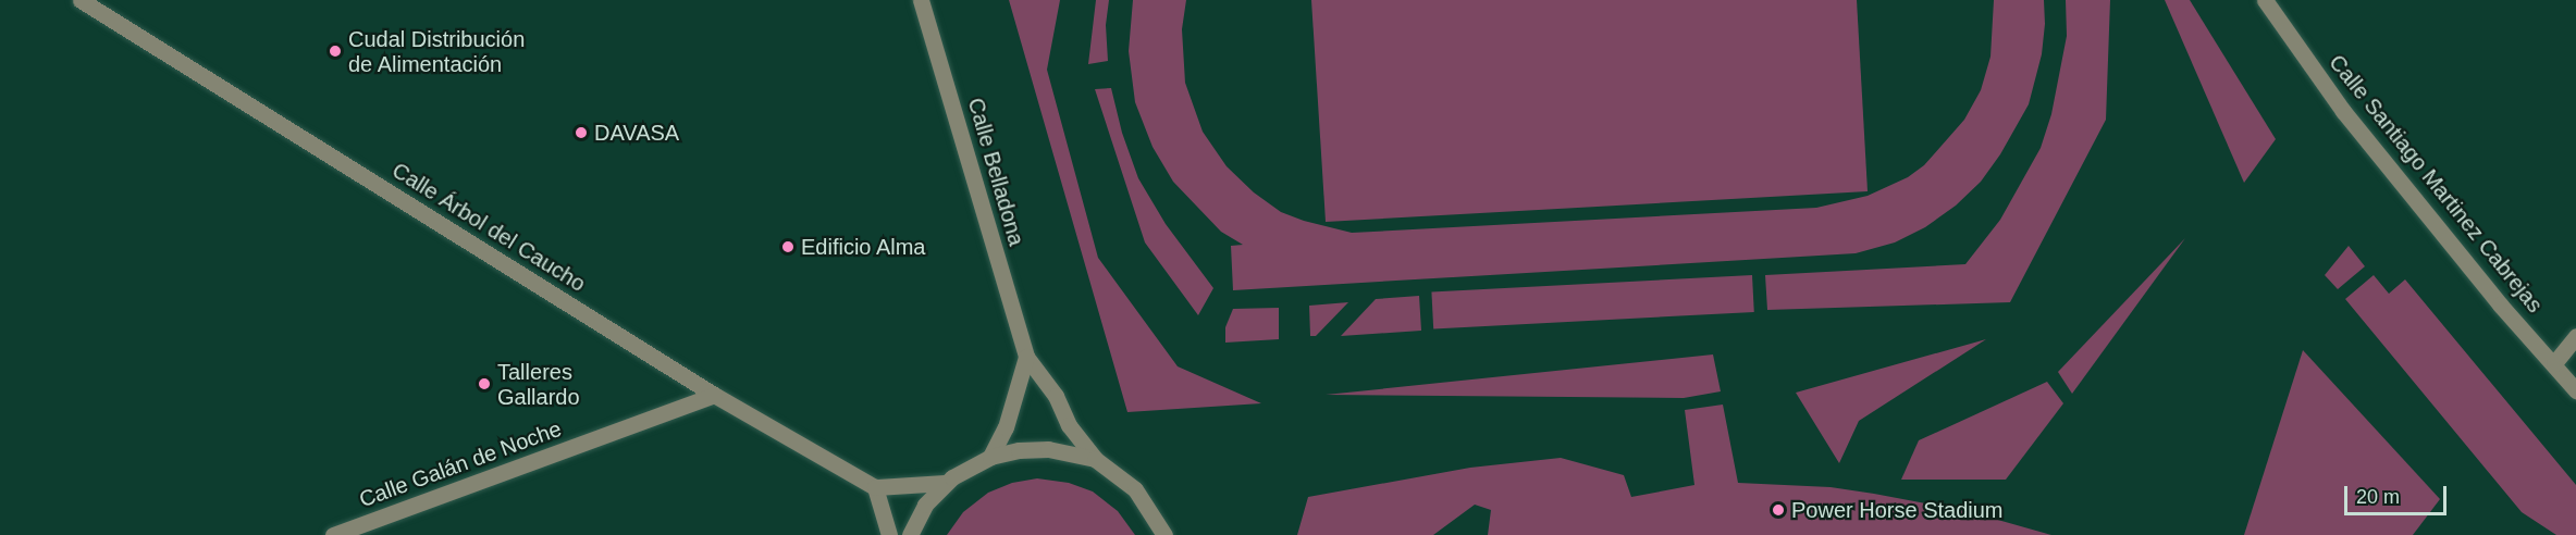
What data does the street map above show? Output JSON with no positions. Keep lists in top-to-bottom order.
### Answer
{
  "streets": {
    "street": [
      "Calle Belladona",
      "Calle Santiago Martinez Cabrejas",
      "Calle Árbol del Caucho",
      "Calle Galán de Noche"
    ]
  },
  "crossings": [
    ["Calle Árbol del Caucho", "Calle Galán de Noche"]
  ],
  "places": [
    "Cudal Distribución de Alimentación",
    "DAVASA",
    "Edificio Alma",
    "Talleres Gallardo",
    "Power Horse Stadium"
  ],
  "scale_bar": "20 m"
}
